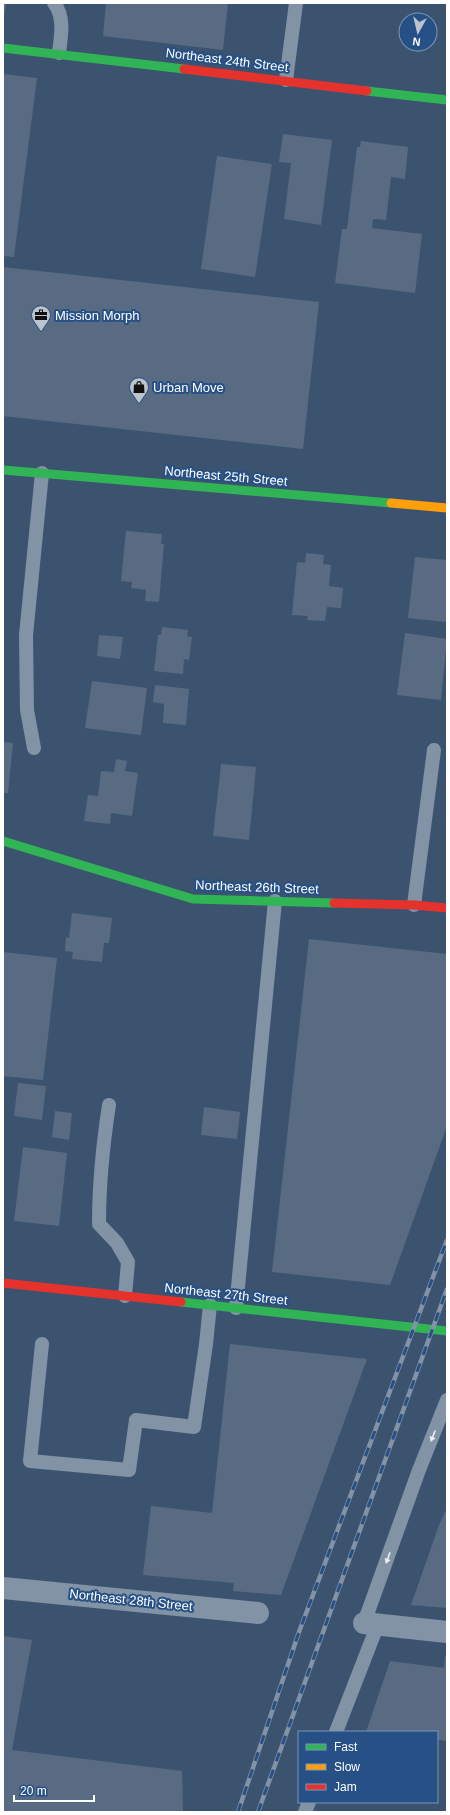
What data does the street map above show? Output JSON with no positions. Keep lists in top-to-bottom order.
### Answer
{
  "streets": {
    "street": [
      "Northeast 24th Street",
      "Northeast 25th Street",
      "Northeast 26th Street",
      "Northeast 27th Street",
      "Northeast 28th Street"
    ]
  },
  "places": {
    "office": ["Mission Morph"],
    "shop": ["Urban Move"]
  },
  "legend": ["Fast", "Slow", "Jam"],
  "scale_bar": "20 m",
  "north": "bottom"
}
